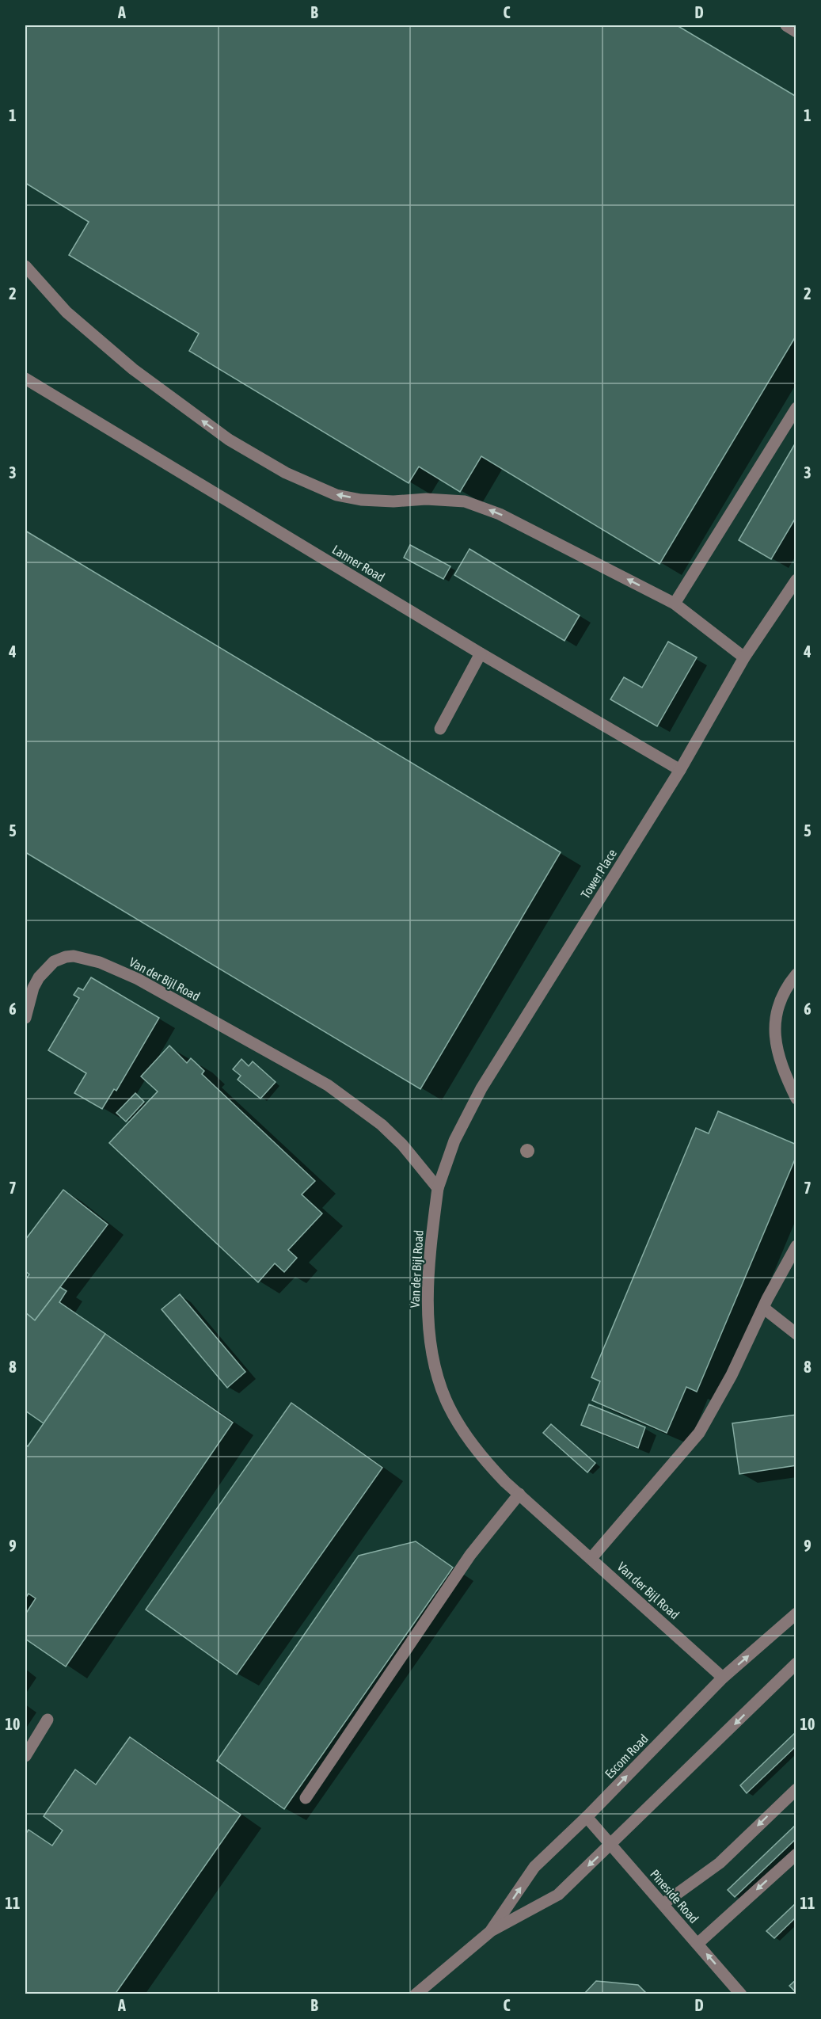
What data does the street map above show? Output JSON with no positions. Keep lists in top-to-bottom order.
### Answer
{
  "streets": {
    "street": [
      "Lanner Road",
      "Tower Place",
      "Van der Bijl Road",
      "Escom Road",
      "Pineside Road"
    ]
  },
  "crossings": [
    ["Lanner Road", "Tower Place"],
    ["Tower Place", "Van der Bijl Road"],
    ["Van der Bijl Road", "Escom Road"],
    ["Escom Road", "Pineside Road"]
  ],
  "grid": {
    "columns": [
      "A",
      "B",
      "C",
      "D"
    ],
    "rows": [
      "1",
      "2",
      "3",
      "4",
      "5",
      "6",
      "7",
      "8",
      "9",
      "10",
      "11"
    ]
  }
}
